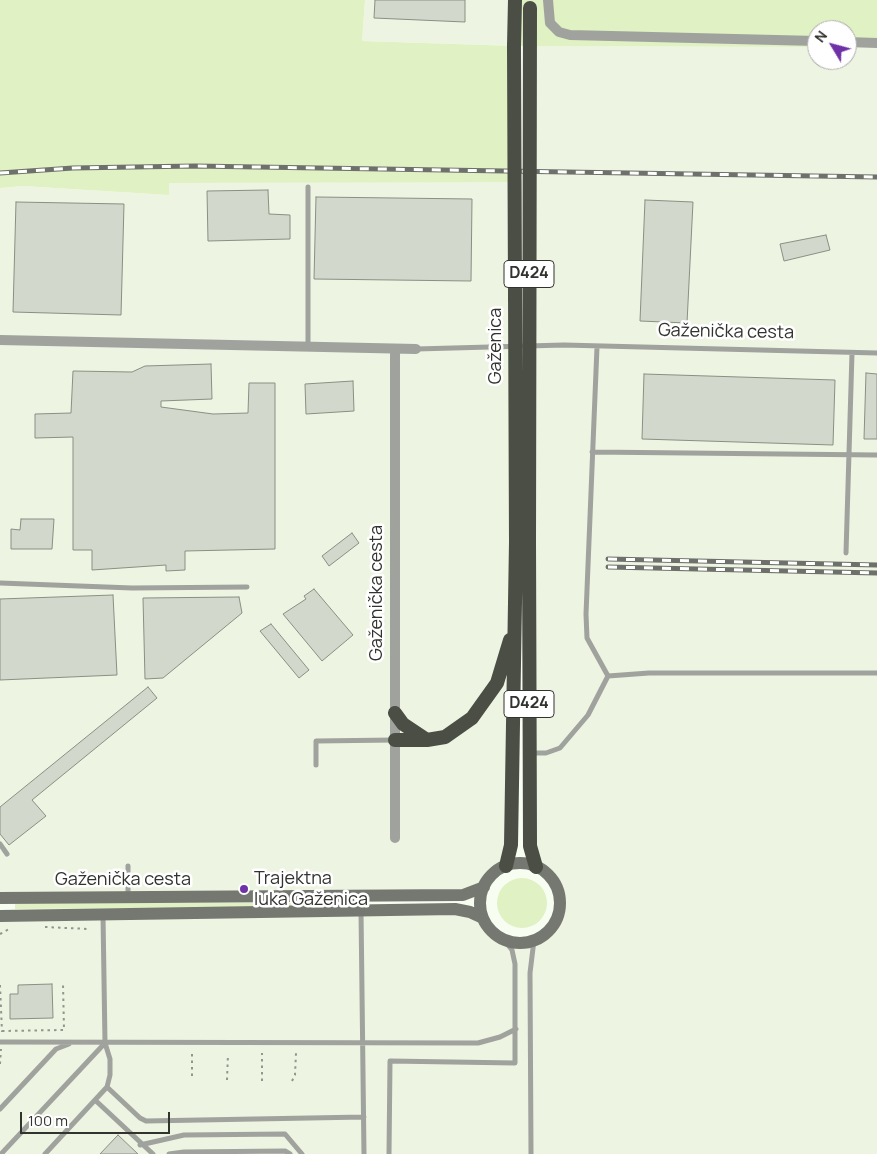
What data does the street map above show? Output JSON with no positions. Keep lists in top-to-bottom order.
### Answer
{
  "streets": {
    "highway": ["D424", "Gaženica"],
    "main road": ["Gaženička cesta"]
  },
  "crossings": [
    ["D424", "Gaženička cesta"],
    ["D424", "Gaženica"]
  ],
  "places": ["Trajektna luka Gaženica"],
  "scale_bar": "100 m",
  "north": "top left"
}
